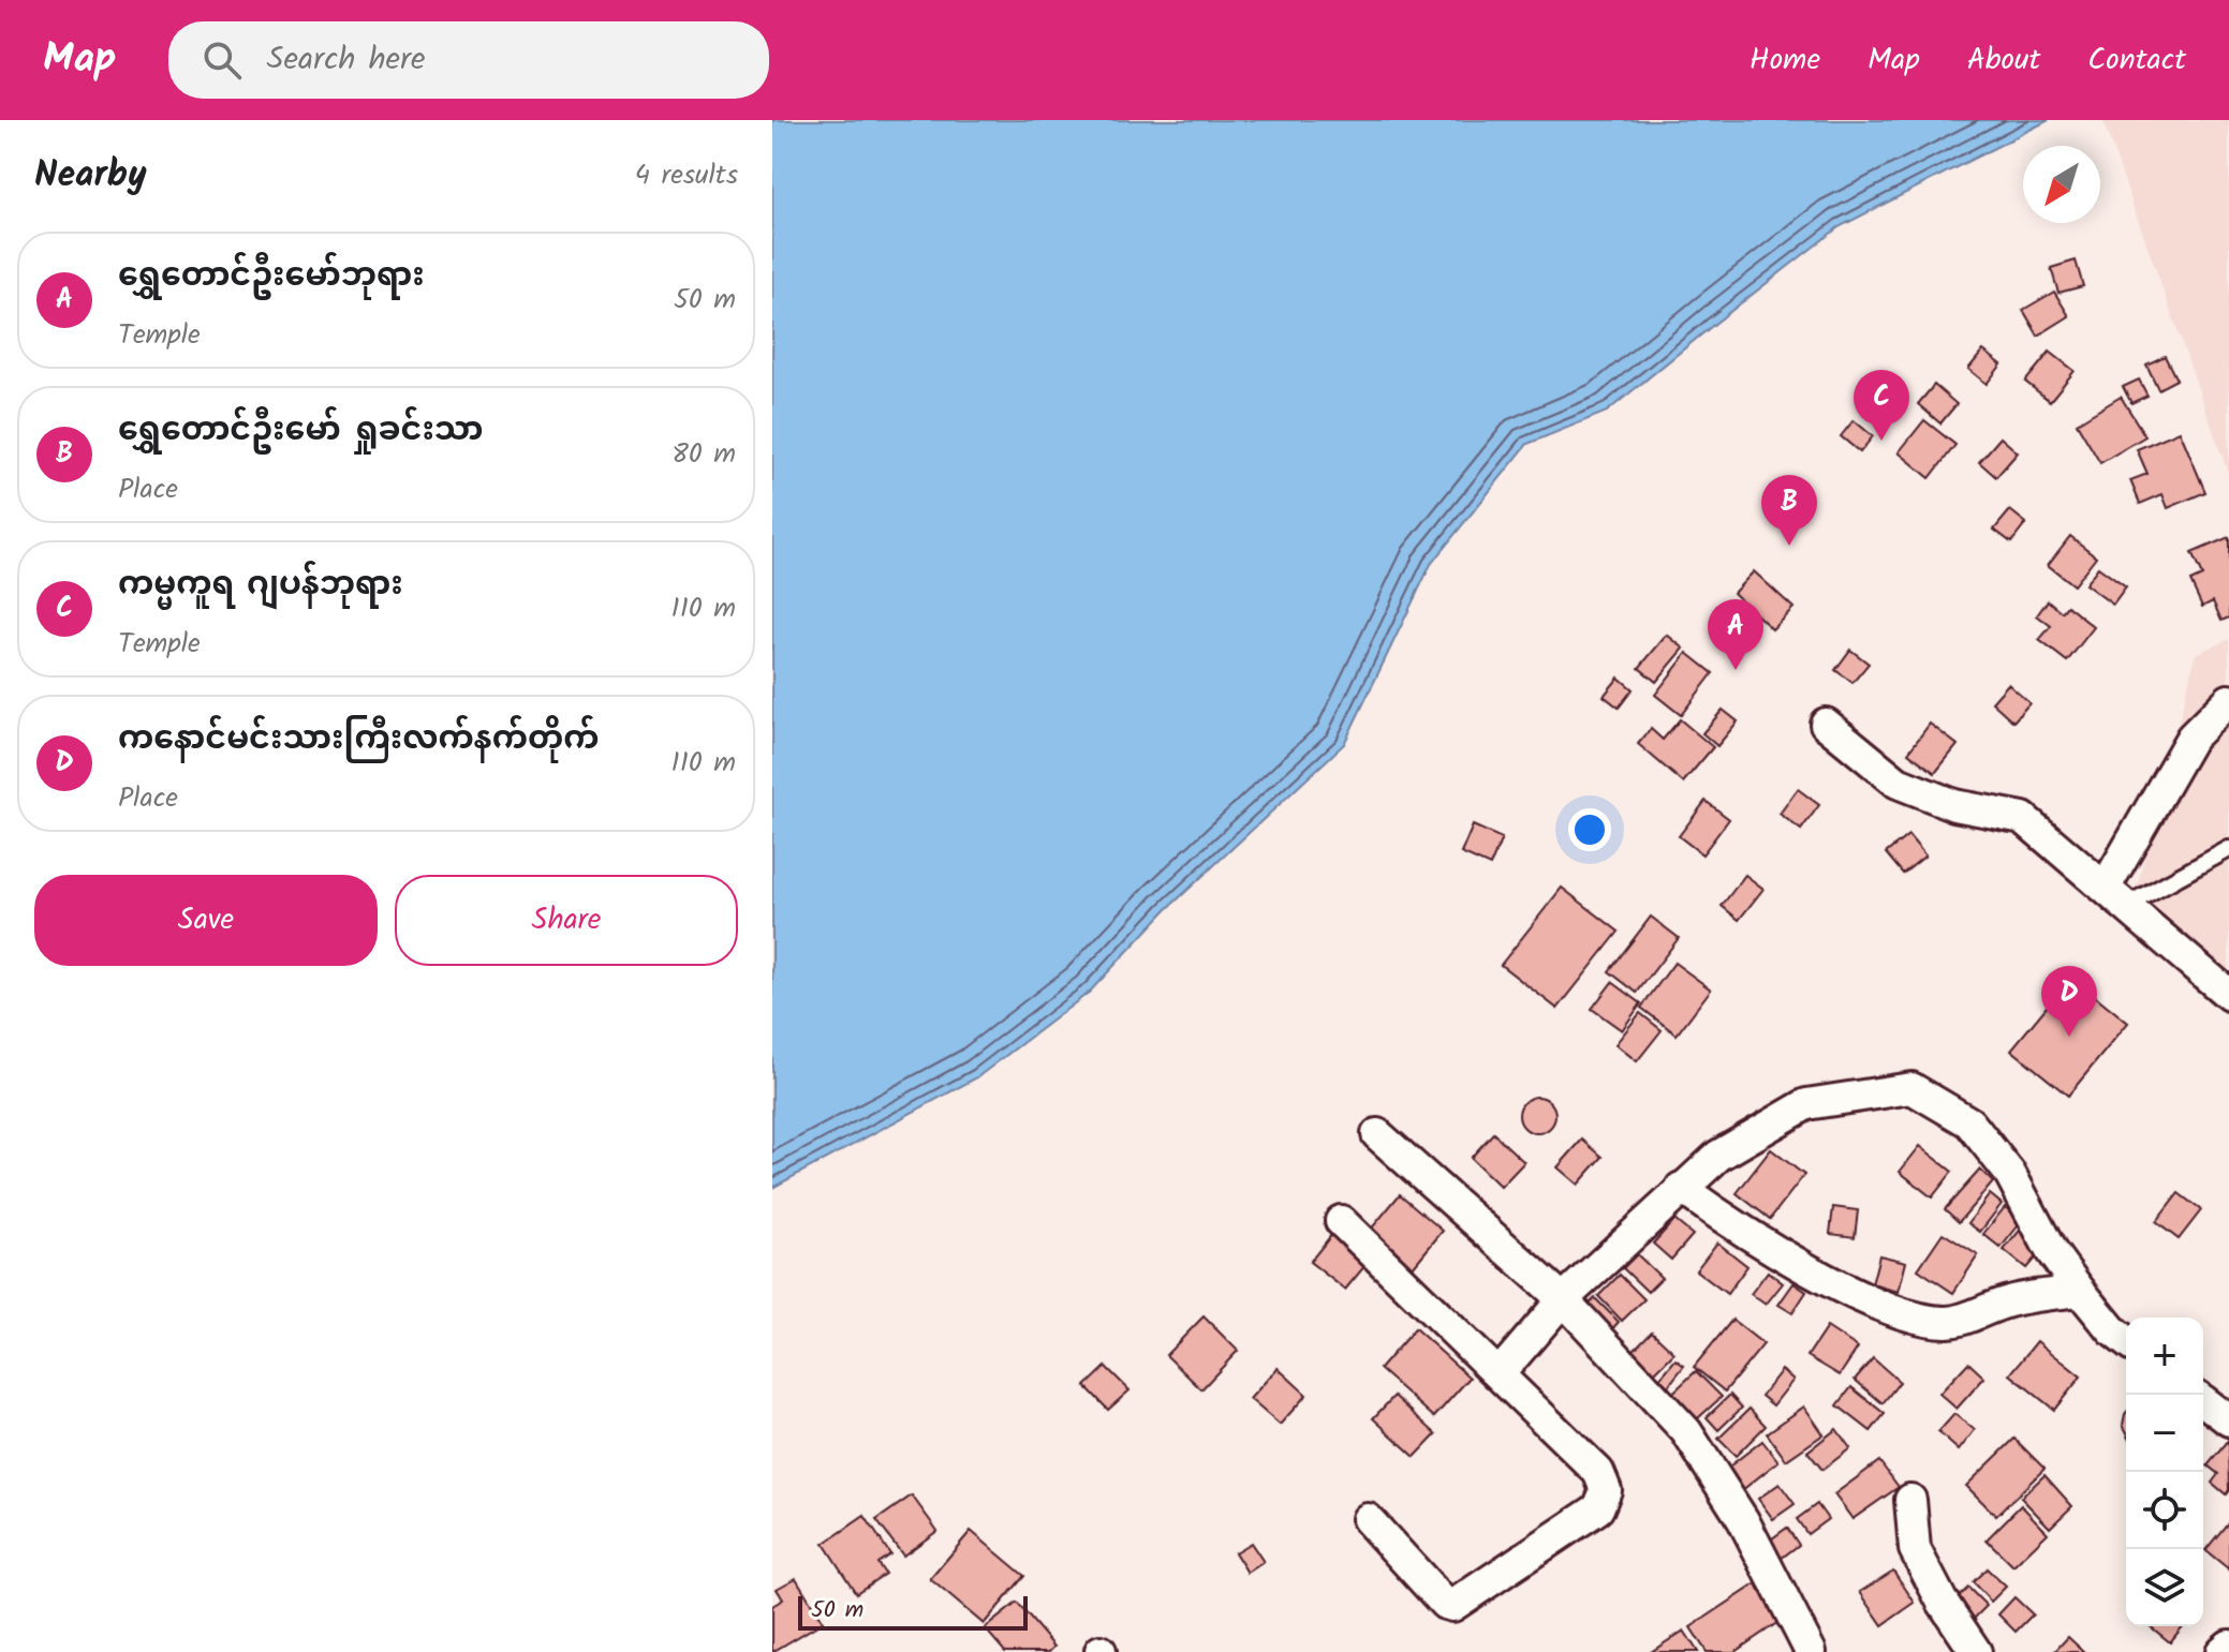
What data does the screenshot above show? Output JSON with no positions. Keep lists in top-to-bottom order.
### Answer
{
  "scale_bar": "50 m",
  "north": "bottom left",
  "page": {
    "header": "Map",
    "search": "Search here",
    "nav": [
      "Home",
      "Map",
      "About",
      "Contact"
    ],
    "heading": ["Nearby", "4 results"],
    "list": [
      {
        "mark": "A",
        "name": "ရွှေတောင်ဦးမော်ဘုရား",
        "note": "Temple",
        "value": "50 m"
      },
      {
        "mark": "B",
        "name": "ရွှေတောင်ဦးမော် ရှုခင်းသာ",
        "note": "Place",
        "value": "80 m"
      },
      {
        "mark": "C",
        "name": "ကမ္မကူရ ဂျပန်ဘုရား",
        "note": "Temple",
        "value": "110 m"
      },
      {
        "mark": "D",
        "name": "ကနောင်မင်းသားကြီးလက်နက်တိုက်",
        "note": "Place",
        "value": "110 m"
      }
    ],
    "pins": [
      "C",
      "B",
      "A",
      "D"
    ],
    "buttons": ["Save", "Share"],
    "map_buttons": ["+", "−"],
    "scale": "50 m"
  }
}
